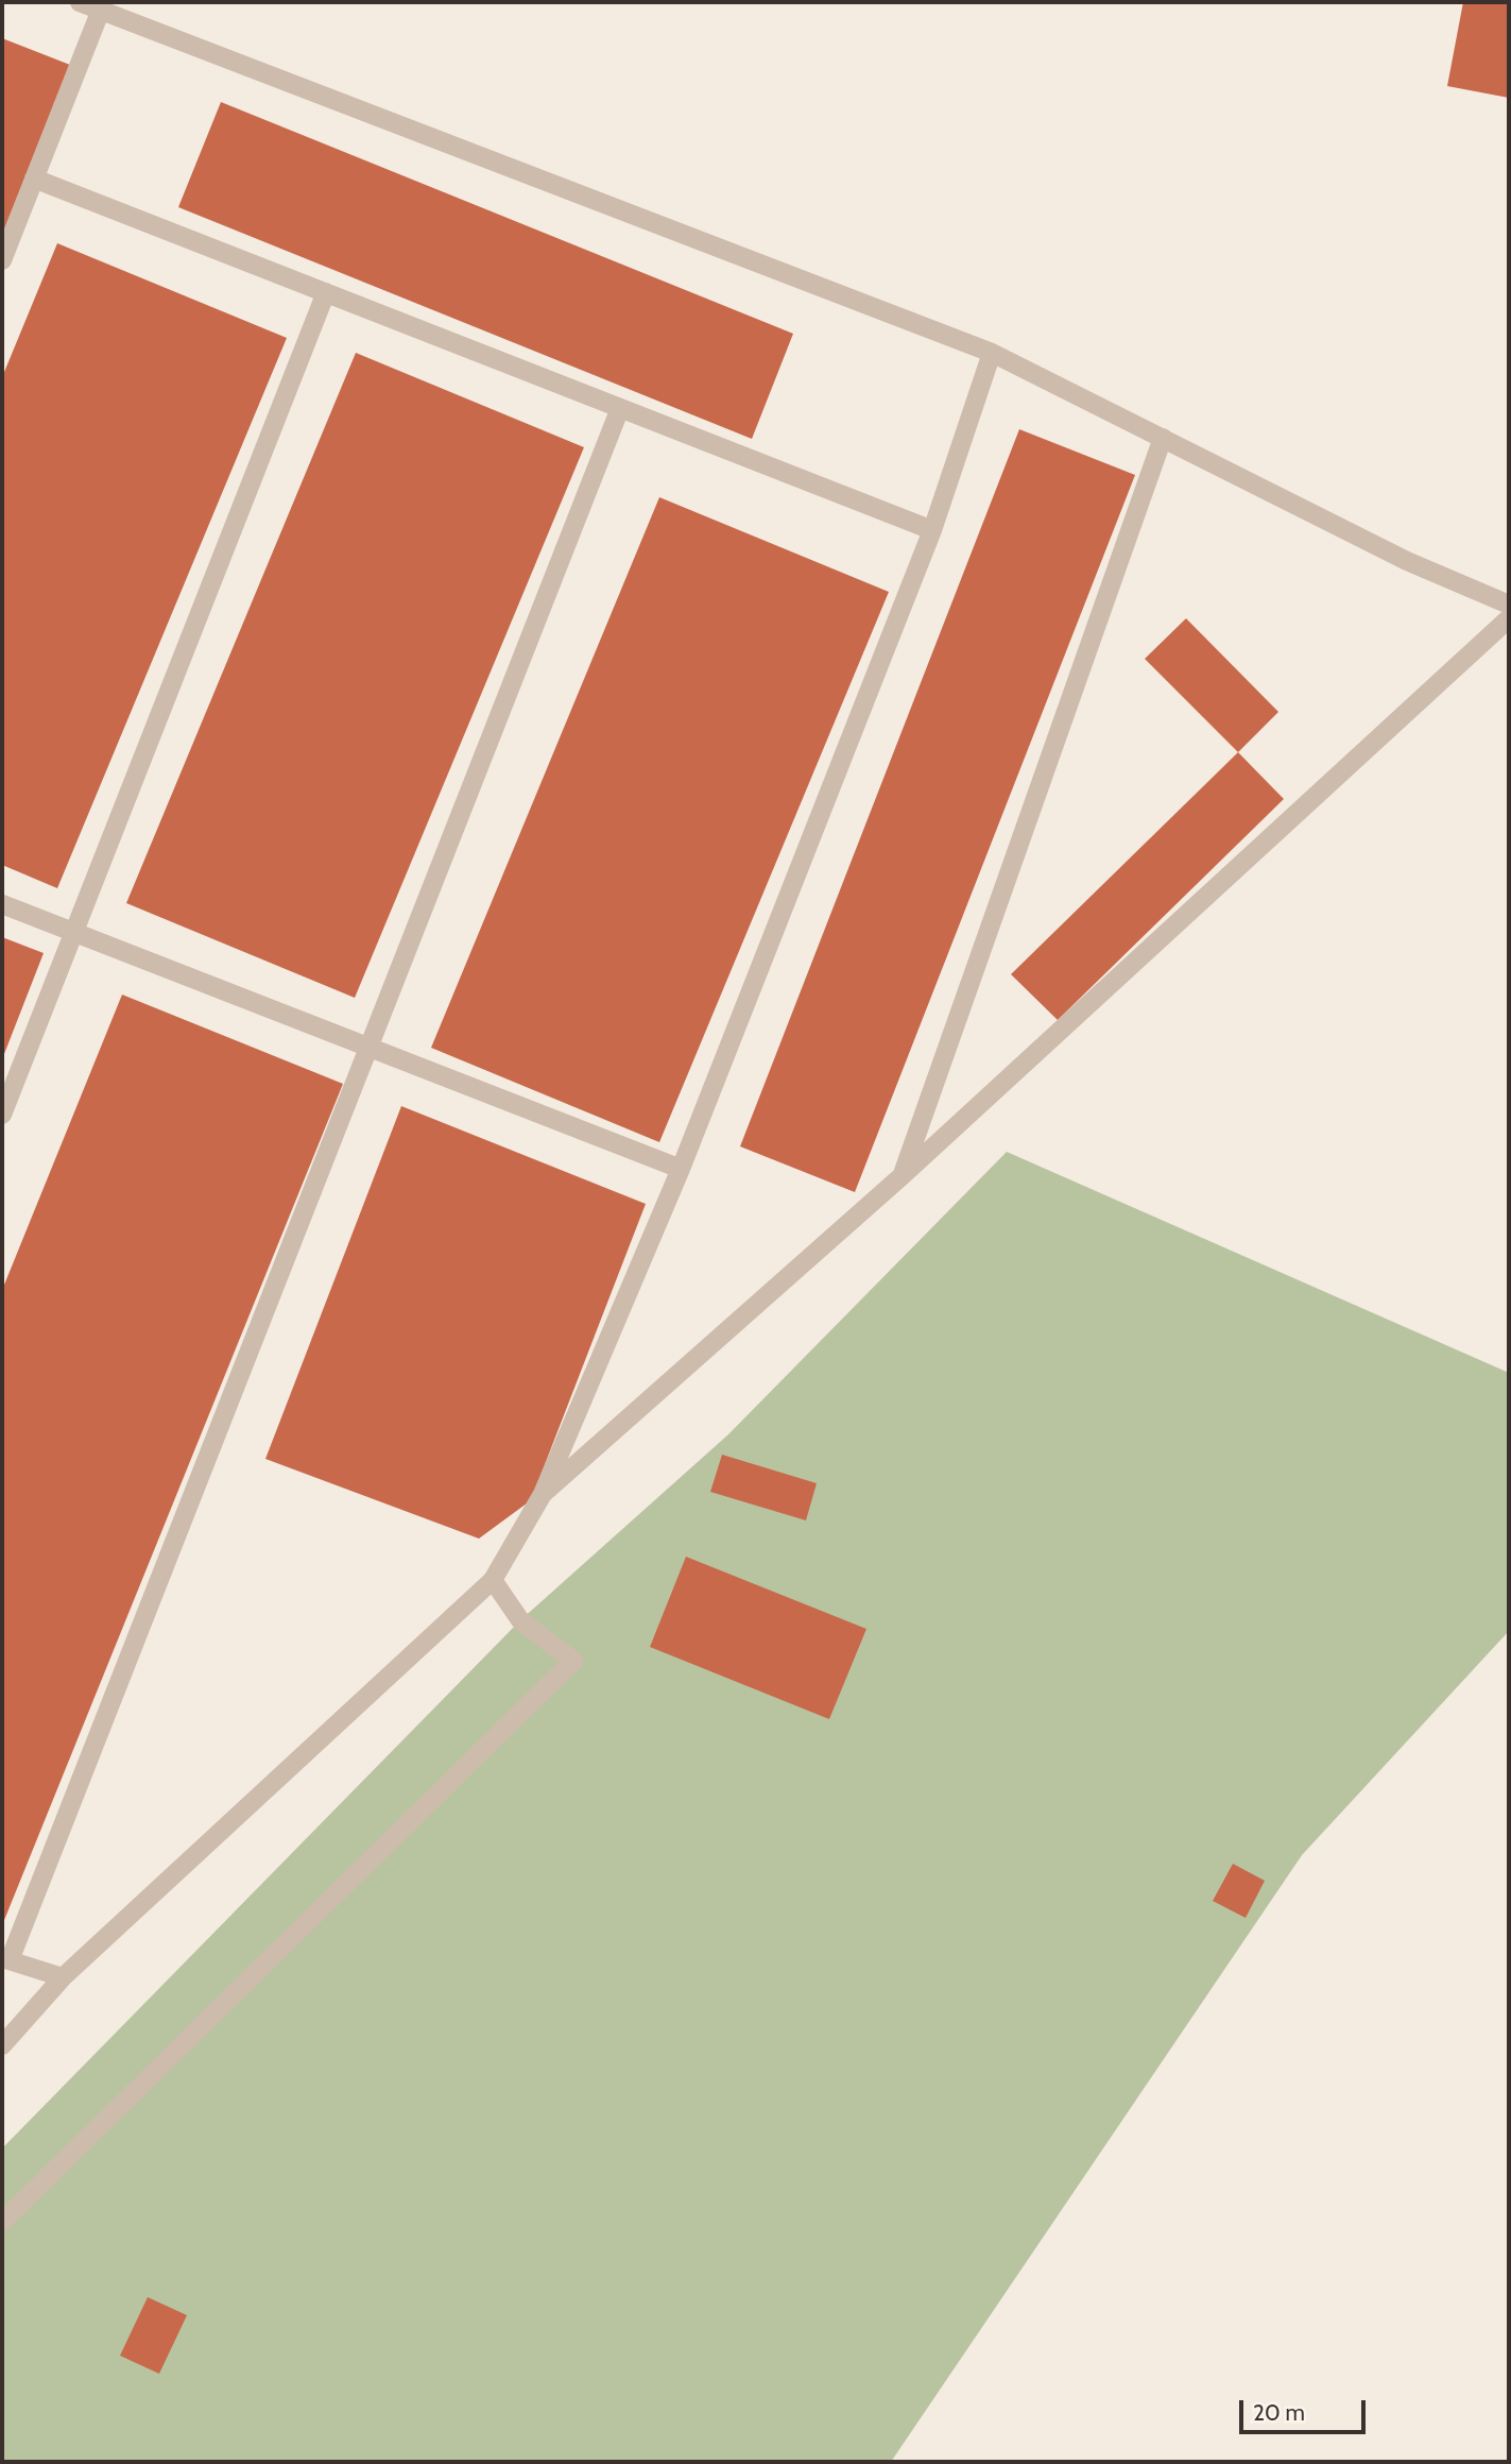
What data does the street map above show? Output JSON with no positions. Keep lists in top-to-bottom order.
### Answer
{
  "scale_bar": "20 m"
}
